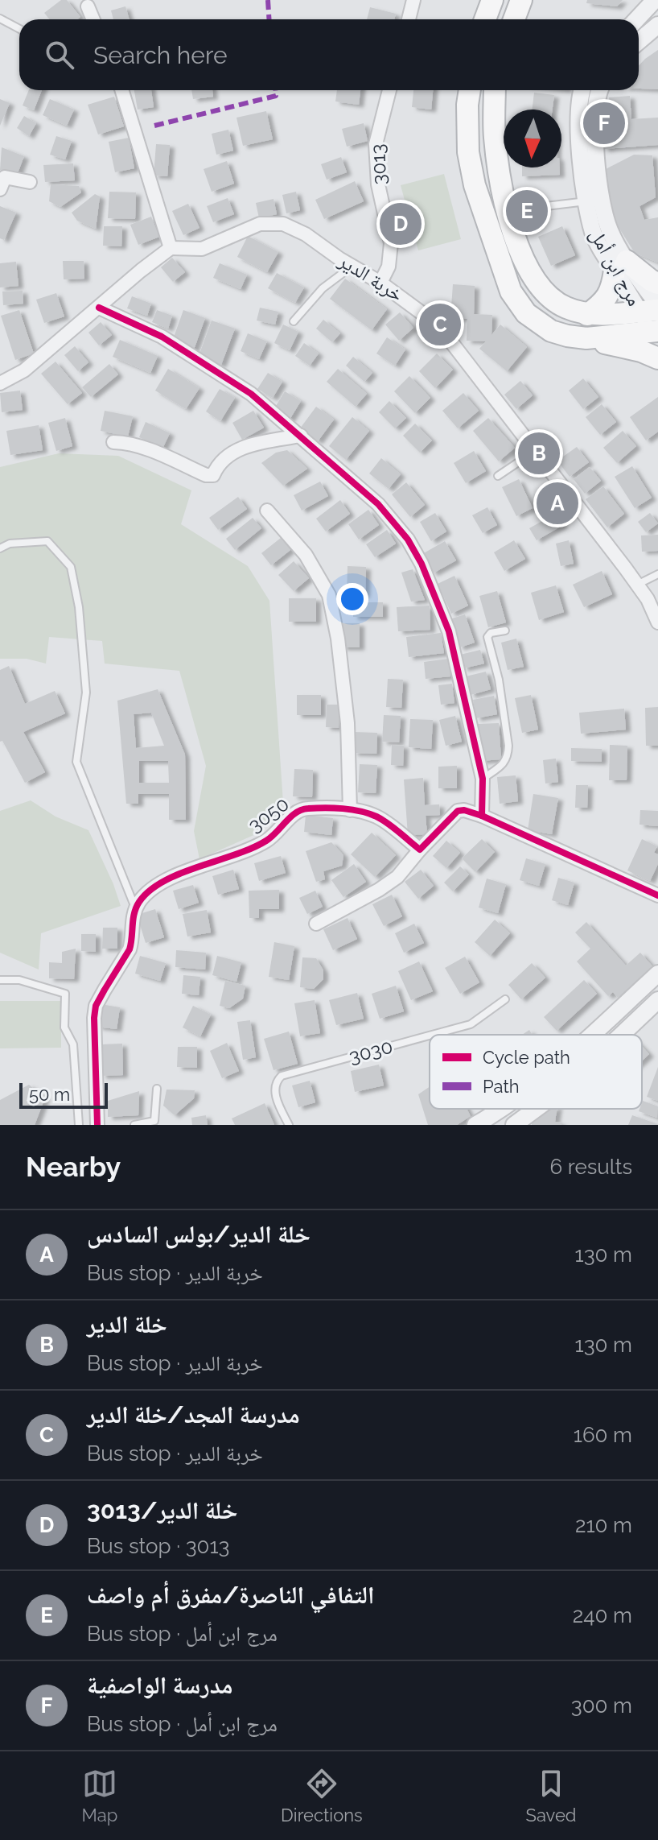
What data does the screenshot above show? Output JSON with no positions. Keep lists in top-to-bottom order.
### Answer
{
  "streets": {
    "street": [
      "3013",
      "مرج ابن أمل",
      "خربة الدير",
      "3050"
    ],
    "lane": ["3030"]
  },
  "crossings": [
    ["3013", "خربة الدير"]
  ],
  "legend": ["Cycle path", "Path"],
  "scale_bar": "50 m",
  "north": "bottom",
  "page": {
    "search": "Search here",
    "pins": [
      "F",
      "E",
      "D",
      "C",
      "B",
      "A"
    ],
    "scale": "50 m",
    "heading": ["Nearby", "6 results"],
    "list": [
      {
        "mark": "A",
        "name": "خلة الدير/بولس السادس",
        "note": "Bus stop · خربة الدير",
        "value": "130 m"
      },
      {
        "mark": "B",
        "name": "خلة الدير",
        "note": "Bus stop · خربة الدير",
        "value": "130 m"
      },
      {
        "mark": "C",
        "name": "مدرسة المجد/خلة الدير",
        "note": "Bus stop · خربة الدير",
        "value": "160 m"
      },
      {
        "mark": "D",
        "name": "3013/خلة الدير",
        "note": "Bus stop · 3013",
        "value": "210 m"
      },
      {
        "mark": "E",
        "name": "التفافي الناصرة/مفرق أم واصف",
        "note": "Bus stop · مرج ابن أمل",
        "value": "240 m"
      },
      {
        "mark": "F",
        "name": "مدرسة الواصفية",
        "note": "Bus stop · مرج ابن أمل",
        "value": "300 m"
      }
    ],
    "nav": ["Map", "Directions", "Saved"]
  }
}
